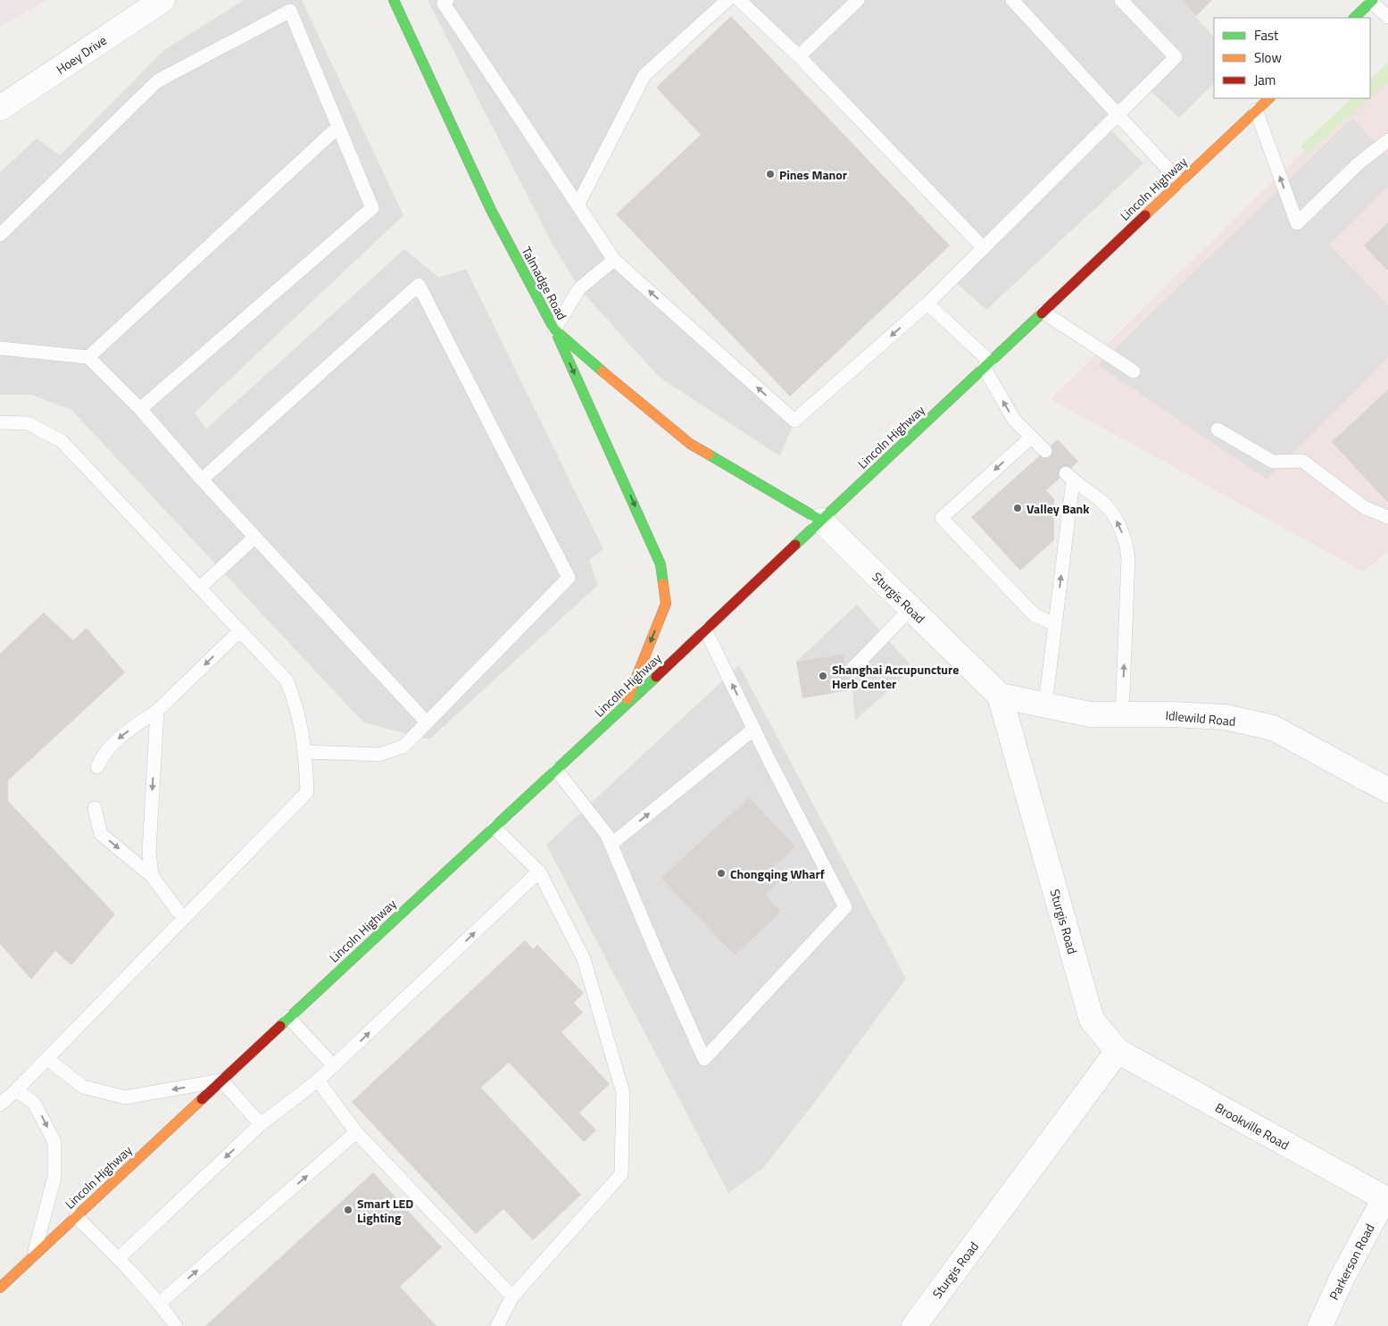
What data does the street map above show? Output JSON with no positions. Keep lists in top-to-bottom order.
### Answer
{
  "streets": {
    "main road": ["Lincoln Highway", "Talmadge Road"],
    "street": [
      "Hoey Drive",
      "Sturgis Road",
      "Idlewild Road",
      "Brookville Road",
      "Parkerson Road"
    ]
  },
  "crossings": [
    ["Lincoln Highway", "Talmadge Road"],
    ["Lincoln Highway", "Sturgis Road"],
    ["Talmadge Road", "Sturgis Road"],
    ["Sturgis Road", "Idlewild Road"],
    ["Sturgis Road", "Brookville Road"],
    ["Brookville Road", "Parkerson Road"]
  ],
  "places": [
    "Pines Manor",
    "Valley Bank",
    "Shanghai Accupuncture Herb Center",
    "Chongqing Wharf",
    "Smart LED Lighting"
  ],
  "legend": ["Fast", "Slow", "Jam"]
}
